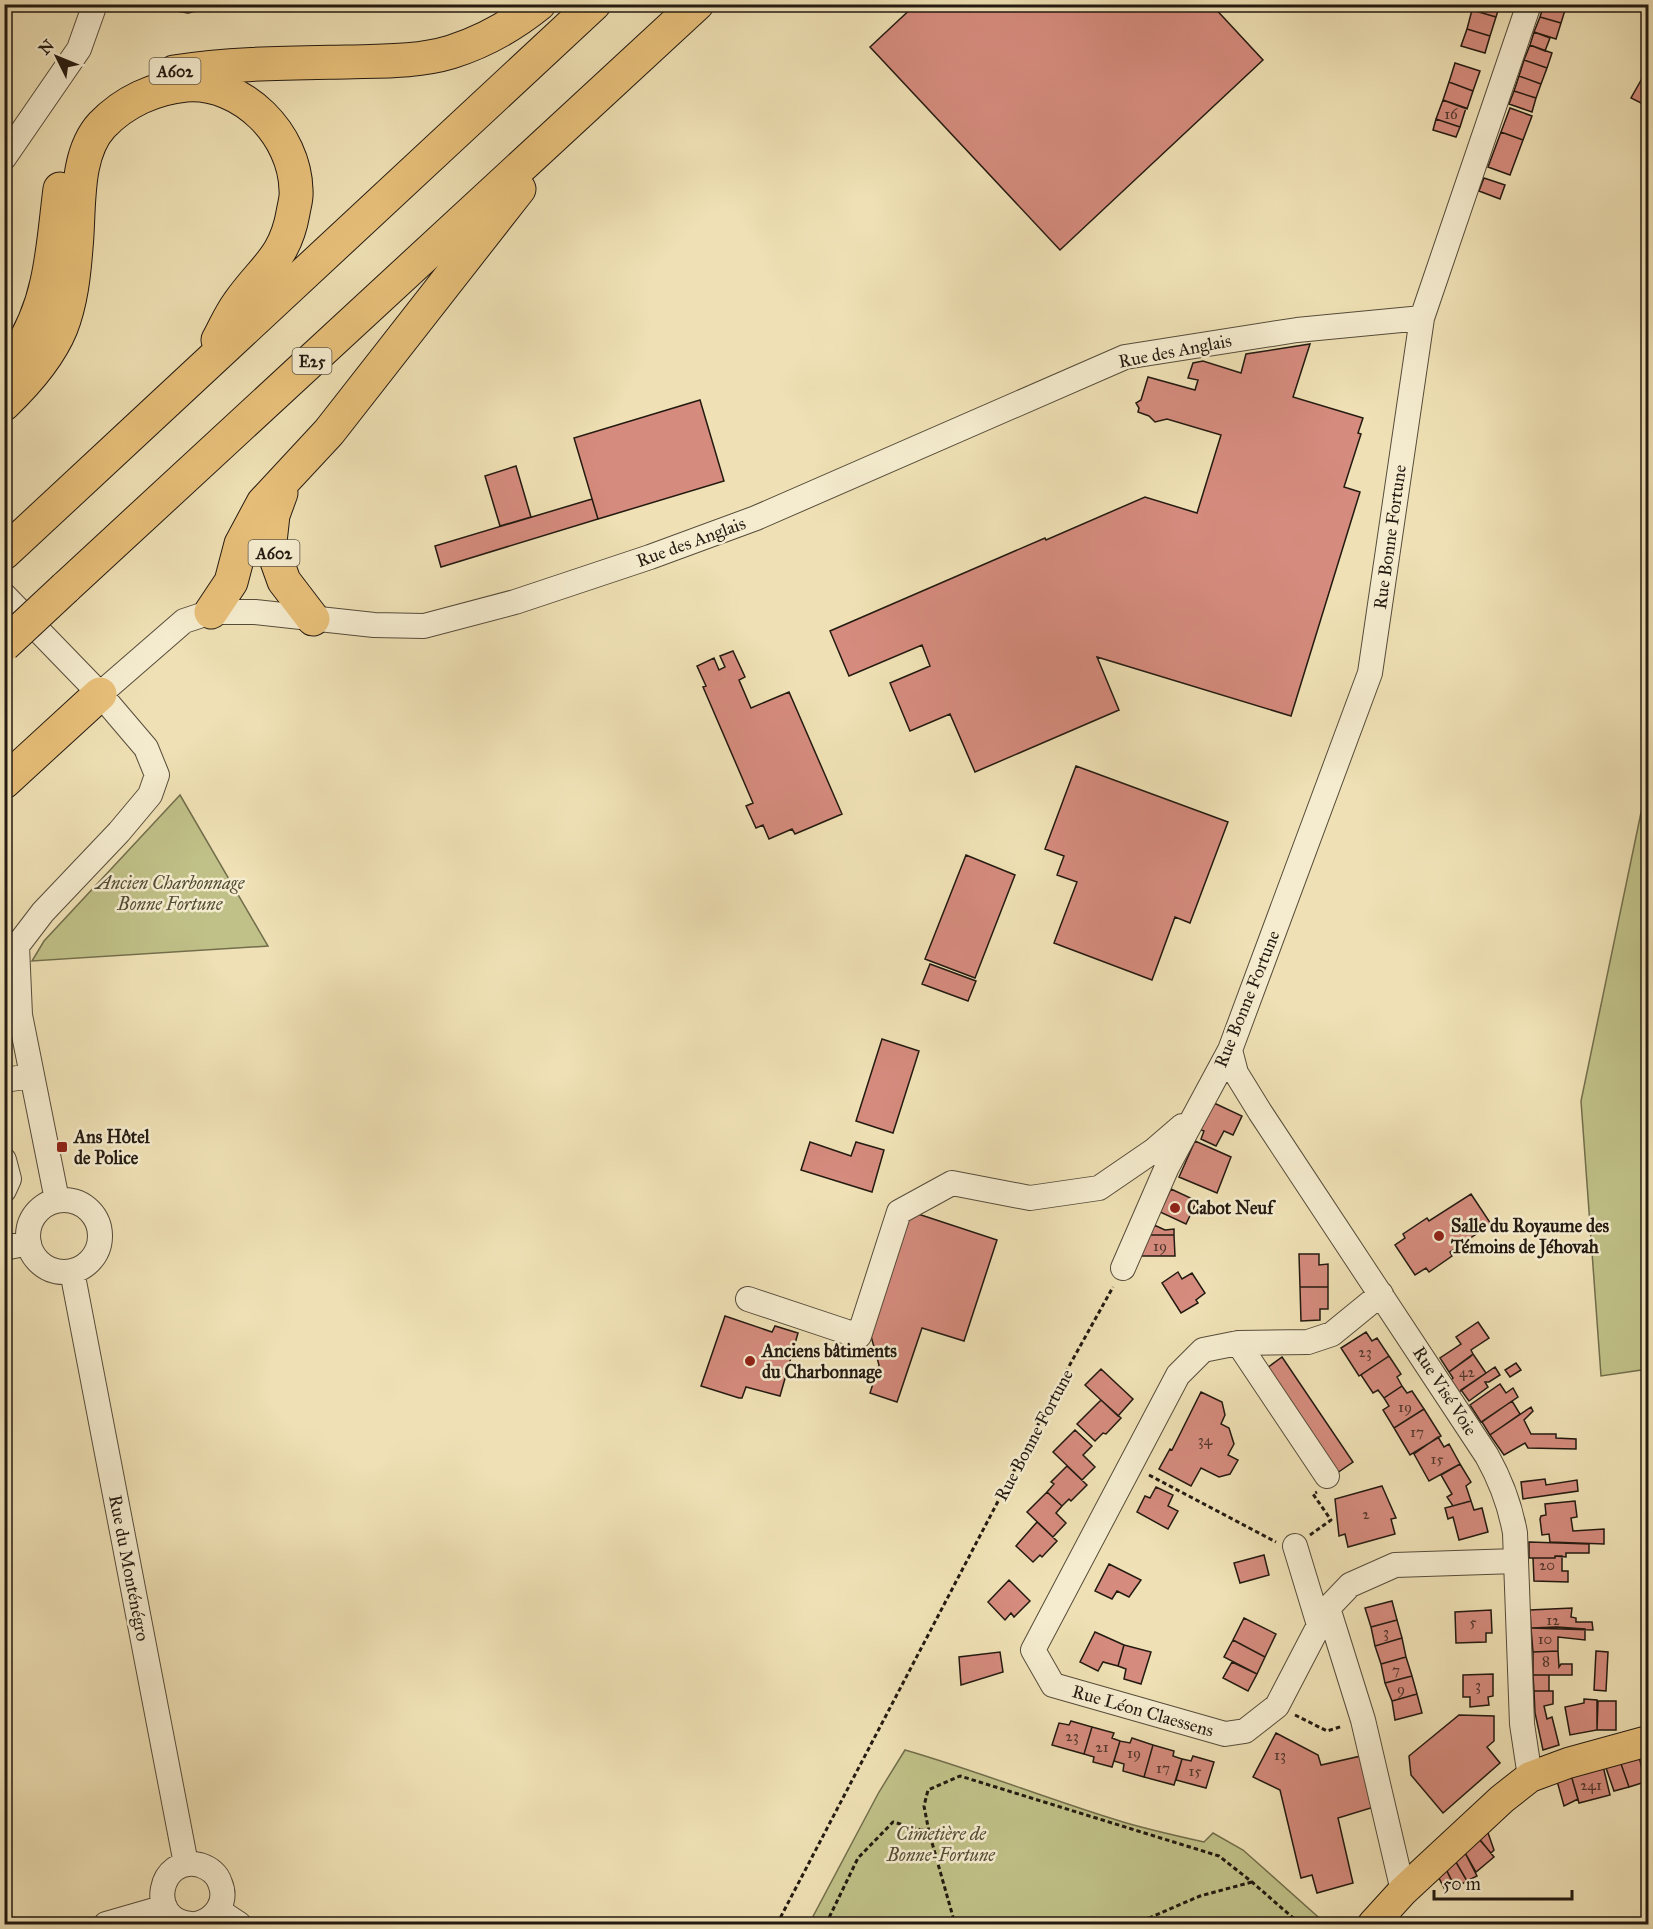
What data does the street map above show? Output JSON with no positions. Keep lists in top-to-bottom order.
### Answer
{
  "streets": {
    "highway": ["A602", "E25"],
    "street": [
      "Rue des Anglais",
      "Rue Bonne Fortune",
      "Rue Visé Voie",
      "Rue du Monténégro",
      "Rue Léon Claessens"
    ]
  },
  "crossings": [
    ["A602", "Rue des Anglais"],
    ["A602", "E25"],
    ["Rue des Anglais", "Rue Bonne Fortune"],
    ["Rue Bonne Fortune", "Rue Visé Voie"],
    ["Rue Visé Voie", "Rue Léon Claessens"]
  ],
  "parks": ["Ancien Charbonnage Bonne Fortune", "Cimetière de Bonne-Fortune"],
  "places": {
    "transit": ["Ans Hôtel de Police"],
    "other": ["Cabot Neuf", "Salle du Royaume des Témoins de Jéhovah", "Anciens bâtiments du Charbonnage"]
  },
  "house_numbers": [
    "16",
    "19",
    "23",
    "42",
    "19",
    "17",
    "34",
    "15",
    "2",
    "20",
    "12",
    "5",
    "3",
    "10",
    "8",
    "7",
    "3",
    "9",
    "23",
    "21",
    "19",
    "13",
    "17",
    "15",
    "241"
  ],
  "scale_bar": "50 m",
  "north": "top left"
}
